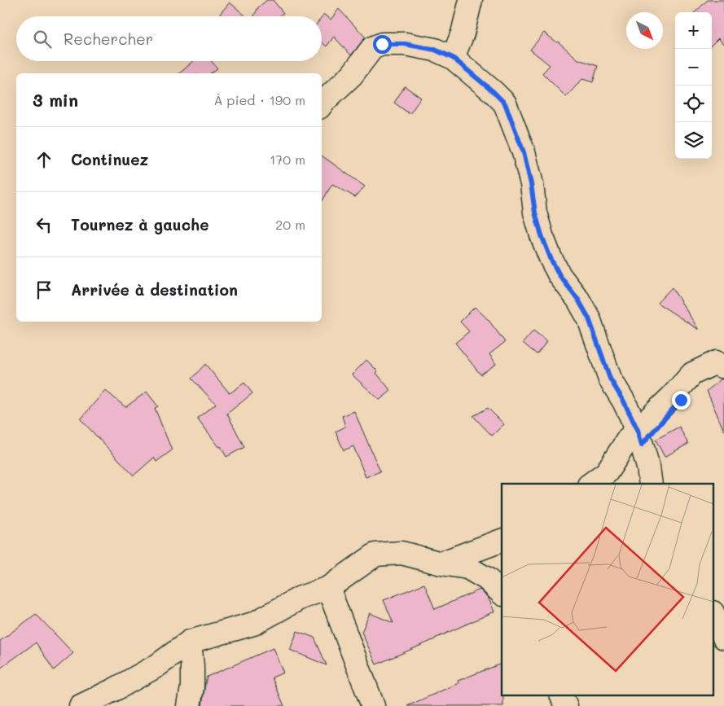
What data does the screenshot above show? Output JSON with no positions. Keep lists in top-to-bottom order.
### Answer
{
  "north": "bottom right",
  "page": {
    "map_buttons": ["+", "−"],
    "search": "Rechercher",
    "heading": ["3 min", "À pied · 190 m"],
    "list": [
      ["Continuez", "170 m"],
      ["Tournez à gauche", "20 m"],
      "Arrivée à destination"
    ]
  }
}
